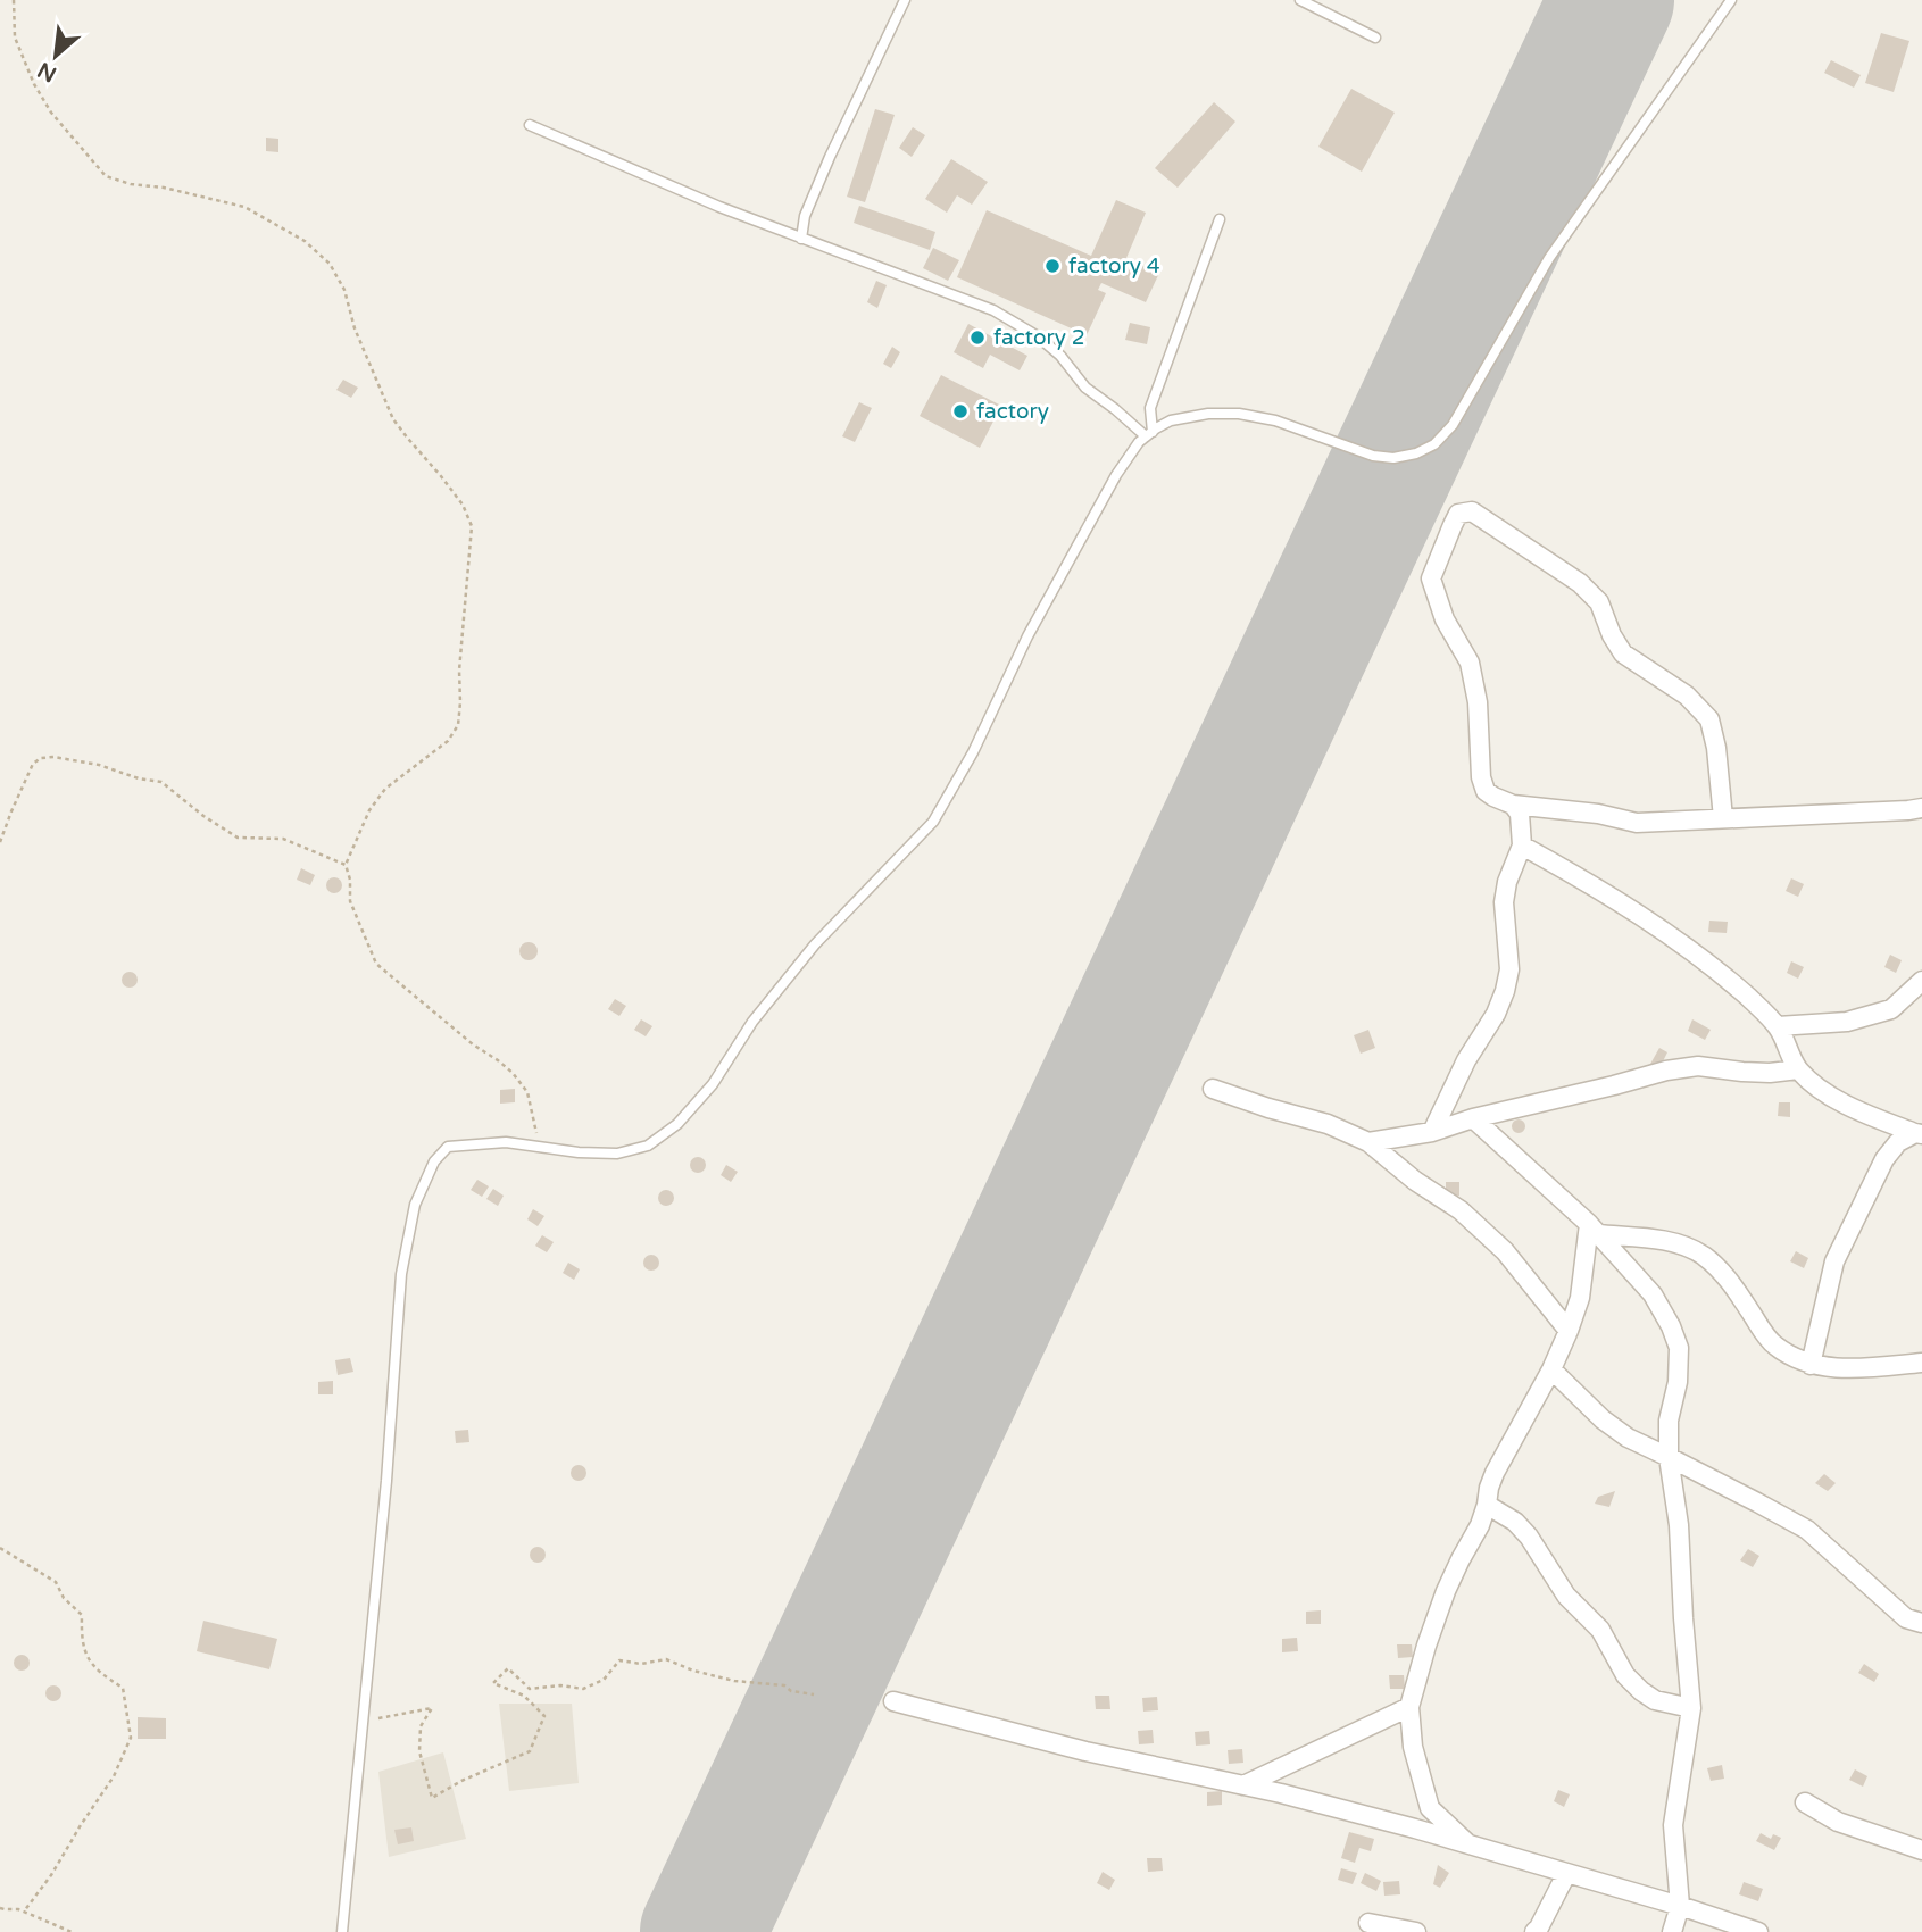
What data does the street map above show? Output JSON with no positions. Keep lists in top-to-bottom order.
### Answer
{
  "places": ["factory 4", "factory 2", "factory"],
  "north": "bottom left"
}
